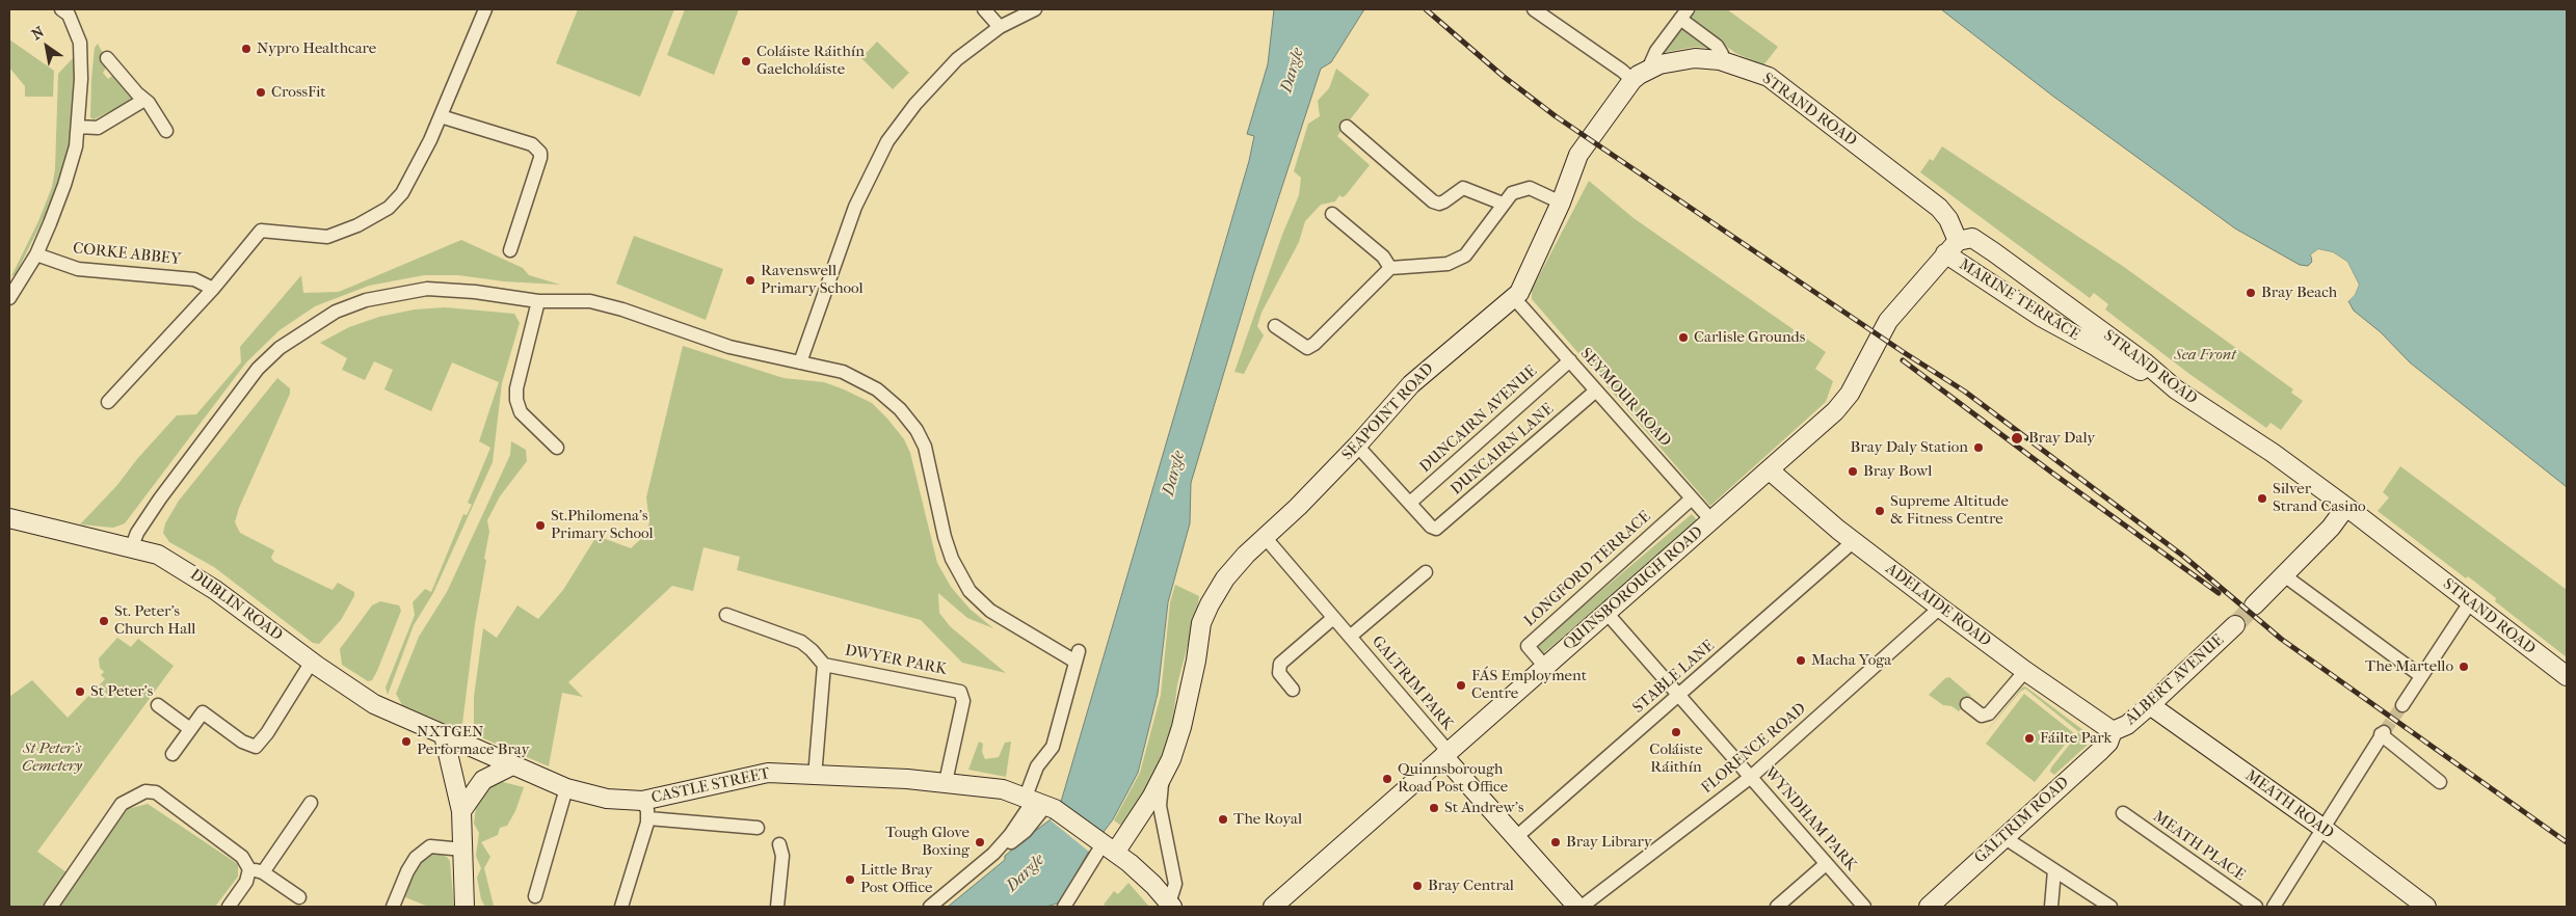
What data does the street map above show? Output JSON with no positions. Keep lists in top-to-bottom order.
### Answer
{
  "streets": {
    "main road": [
      "STRAND ROAD",
      "MARINE TERRACE",
      "SEAPOINT ROAD",
      "QUINSBOROUGH ROAD",
      "DUBLIN ROAD",
      "ADELAIDE ROAD",
      "ALBERT AVENUE",
      "CASTLE STREET",
      "MEATH ROAD",
      "GALTRIM ROAD"
    ],
    "street": [
      "CORKE ABBEY",
      "SEYMOUR ROAD",
      "DUNCAIRN AVENUE",
      "DUNCAIRN LANE",
      "LONGFORD TERRACE",
      "DWYER PARK",
      "STABLE LANE",
      "GALTRIM PARK",
      "FLORENCE ROAD",
      "WYNDHAM PARK",
      "MEATH PLACE"
    ]
  },
  "crossings": [
    ["STRAND ROAD", "MARINE TERRACE"],
    ["STRAND ROAD", "SEAPOINT ROAD"],
    ["STRAND ROAD", "QUINSBOROUGH ROAD"],
    ["MARINE TERRACE", "QUINSBOROUGH ROAD"],
    ["SEYMOUR ROAD", "SEAPOINT ROAD"],
    ["SEYMOUR ROAD", "DUNCAIRN AVENUE"],
    ["SEYMOUR ROAD", "DUNCAIRN LANE"],
    ["SEYMOUR ROAD", "LONGFORD TERRACE"],
    ["SEYMOUR ROAD", "QUINSBOROUGH ROAD"],
    ["SEAPOINT ROAD", "GALTRIM PARK"],
    ["DUNCAIRN AVENUE", "DUNCAIRN LANE"],
    ["LONGFORD TERRACE", "QUINSBOROUGH ROAD"],
    ["QUINSBOROUGH ROAD", "ADELAIDE ROAD"],
    ["QUINSBOROUGH ROAD", "GALTRIM PARK"],
    ["QUINSBOROUGH ROAD", "WYNDHAM PARK"],
    ["DUBLIN ROAD", "CASTLE STREET"],
    ["ADELAIDE ROAD", "STABLE LANE"],
    ["ADELAIDE ROAD", "ALBERT AVENUE"],
    ["ADELAIDE ROAD", "FLORENCE ROAD"],
    ["ADELAIDE ROAD", "GALTRIM ROAD"],
    ["DWYER PARK", "CASTLE STREET"],
    ["STABLE LANE", "WYNDHAM PARK"],
    ["ALBERT AVENUE", "MEATH ROAD"],
    ["ALBERT AVENUE", "GALTRIM ROAD"],
    ["FLORENCE ROAD", "WYNDHAM PARK"]
  ],
  "water": ["Dargle"],
  "parks": ["Sea Front", "St Peter's Cemetery"],
  "places": [
    "Nypro Healthcare",
    "Coláiste Ráithín Gaelcholáiste",
    "CrossFit",
    "Ravenswell Primary School",
    "Bray Beach",
    "Carlisle Grounds",
    "Bray Daly",
    "Bray Daly Station",
    "Bray Bowl",
    "Silver Strand Casino",
    "Supreme Altitude & Fitness Centre",
    "St.Philomena's Primary School",
    "St. Peter's Church Hall",
    "Macha Yoga",
    "The Martello",
    "FÁS Employment Centre",
    "St Peter's",
    "Coláiste Ráithín",
    "Fáilte Park",
    "NXTGEN Performace Bray",
    "Quinnsborough Road Post Office",
    "St Andrew's",
    "The Royal",
    "Tough Glove Boxing",
    "Bray Library",
    "Little Bray Post Office",
    "Bray Central"
  ],
  "north": "top left"
}
